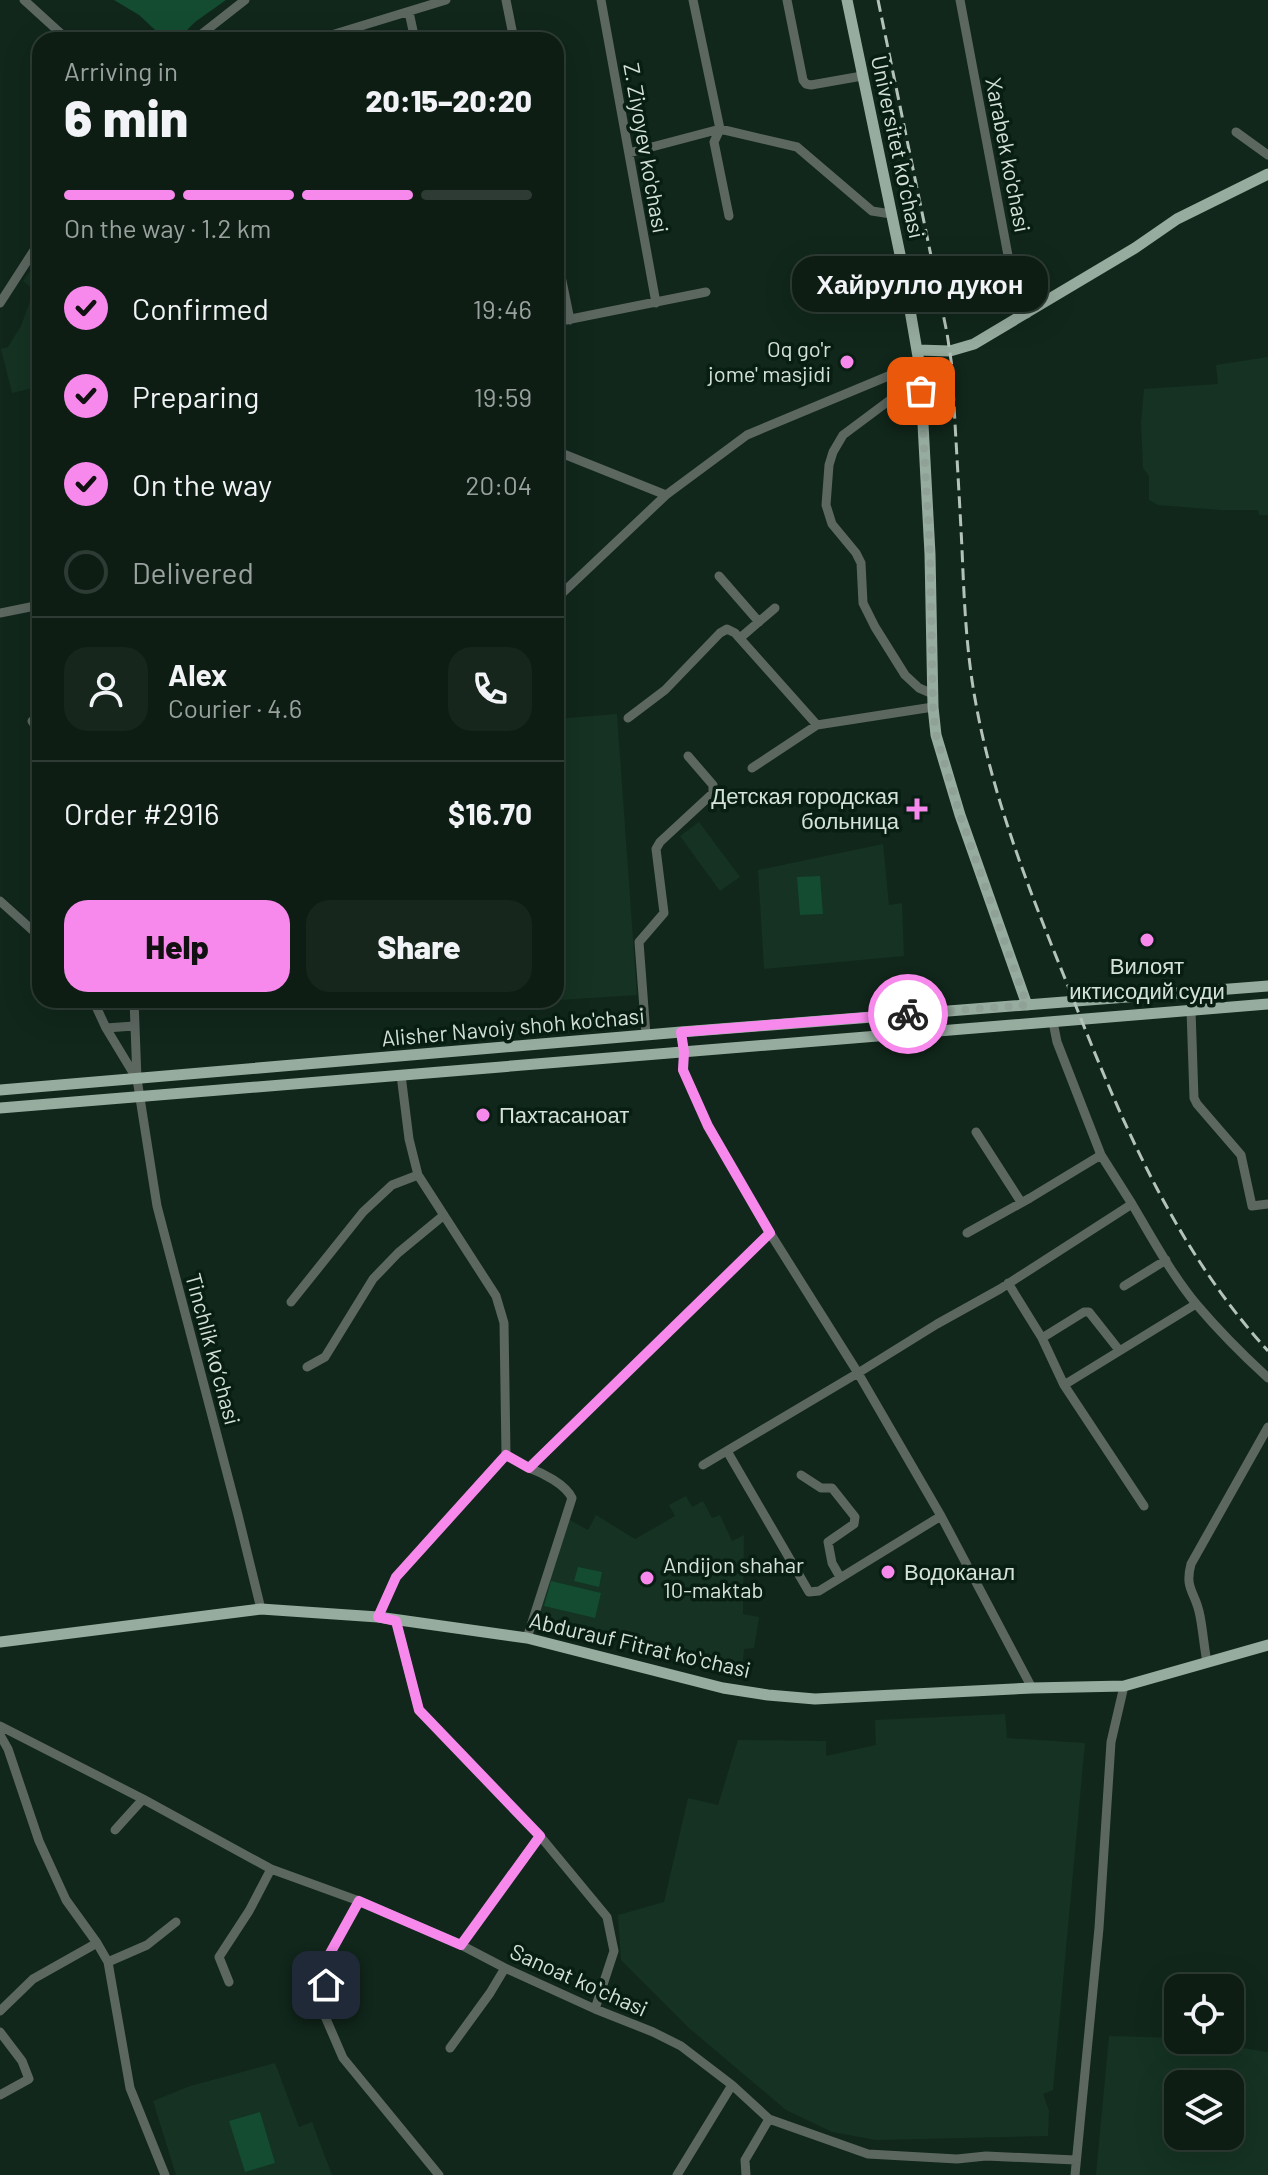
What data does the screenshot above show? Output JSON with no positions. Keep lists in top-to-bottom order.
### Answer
{
  "streets": {
    "main road": ["Universitet kо‘chasi", "Alisher Navoiy shoh ko'chasi", "Abdurauf Fitrat koʻchasi"],
    "street": [
      "Z. Ziyoyev ko'chasi",
      "Xarabek ko'chasi",
      "Tinchlik kо‘chasi",
      "Sanoat koʻchasi"
    ]
  },
  "crossings": [
    ["Universitet kо‘chasi", "Alisher Navoiy shoh ko'chasi"],
    ["Alisher Navoiy shoh ko'chasi", "Tinchlik kо‘chasi"],
    ["Tinchlik kо‘chasi", "Abdurauf Fitrat koʻchasi"]
  ],
  "places": {
    "other": [
      "Oq go'r jome' masjidi",
      "Хайрулло дукон",
      "Вилоят иктисодий суди",
      "Пахтасаноат",
      "Водоканал",
      "Andijon shahar 10-maktab"
    ],
    "health": ["Детская городская больница"]
  },
  "page": {
    "heading": ["6 min", "Arriving in", "20:15–20:20"],
    "panel": [
      "Alex",
      "Courier · 4.6",
      "Order #2916",
      "$16.70"
    ],
    "bar": "On the way · 1.2 km",
    "bubble": "Хайрулло дукон",
    "list": [
      ["Confirmed", "19:46"],
      ["Preparing", "19:59"],
      ["On the way", "20:04"],
      "Delivered"
    ],
    "buttons": ["Help", "Share"]
  }
}
